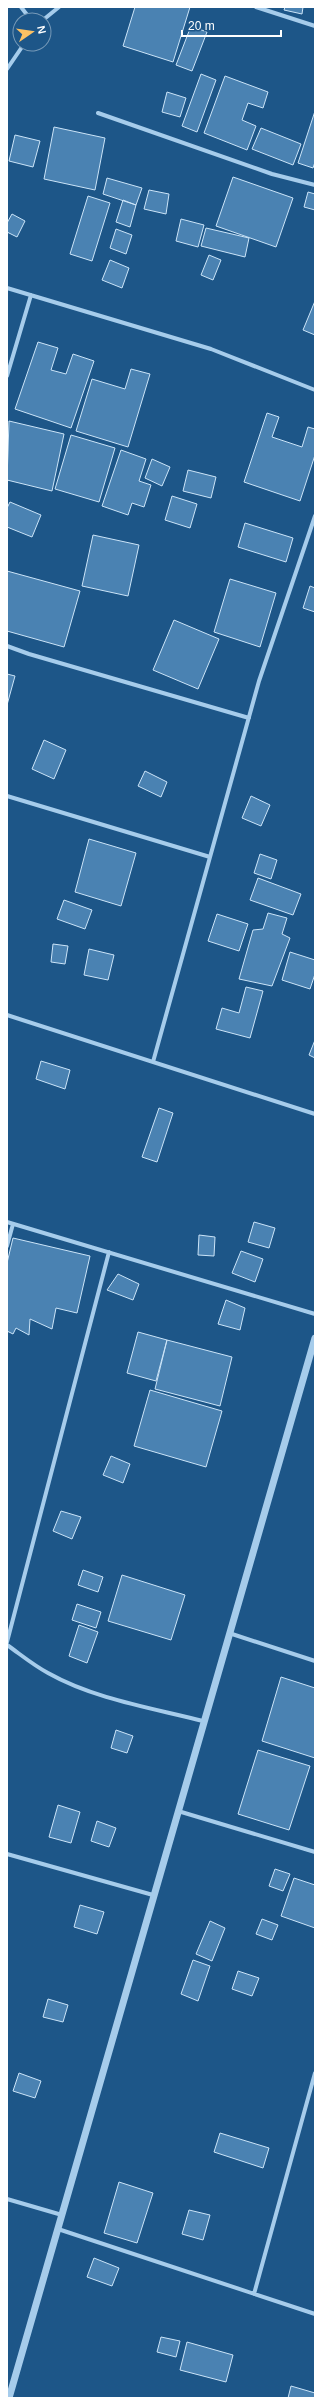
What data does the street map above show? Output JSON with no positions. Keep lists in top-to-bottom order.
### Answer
{
  "scale_bar": "20 m",
  "north": "right"
}
